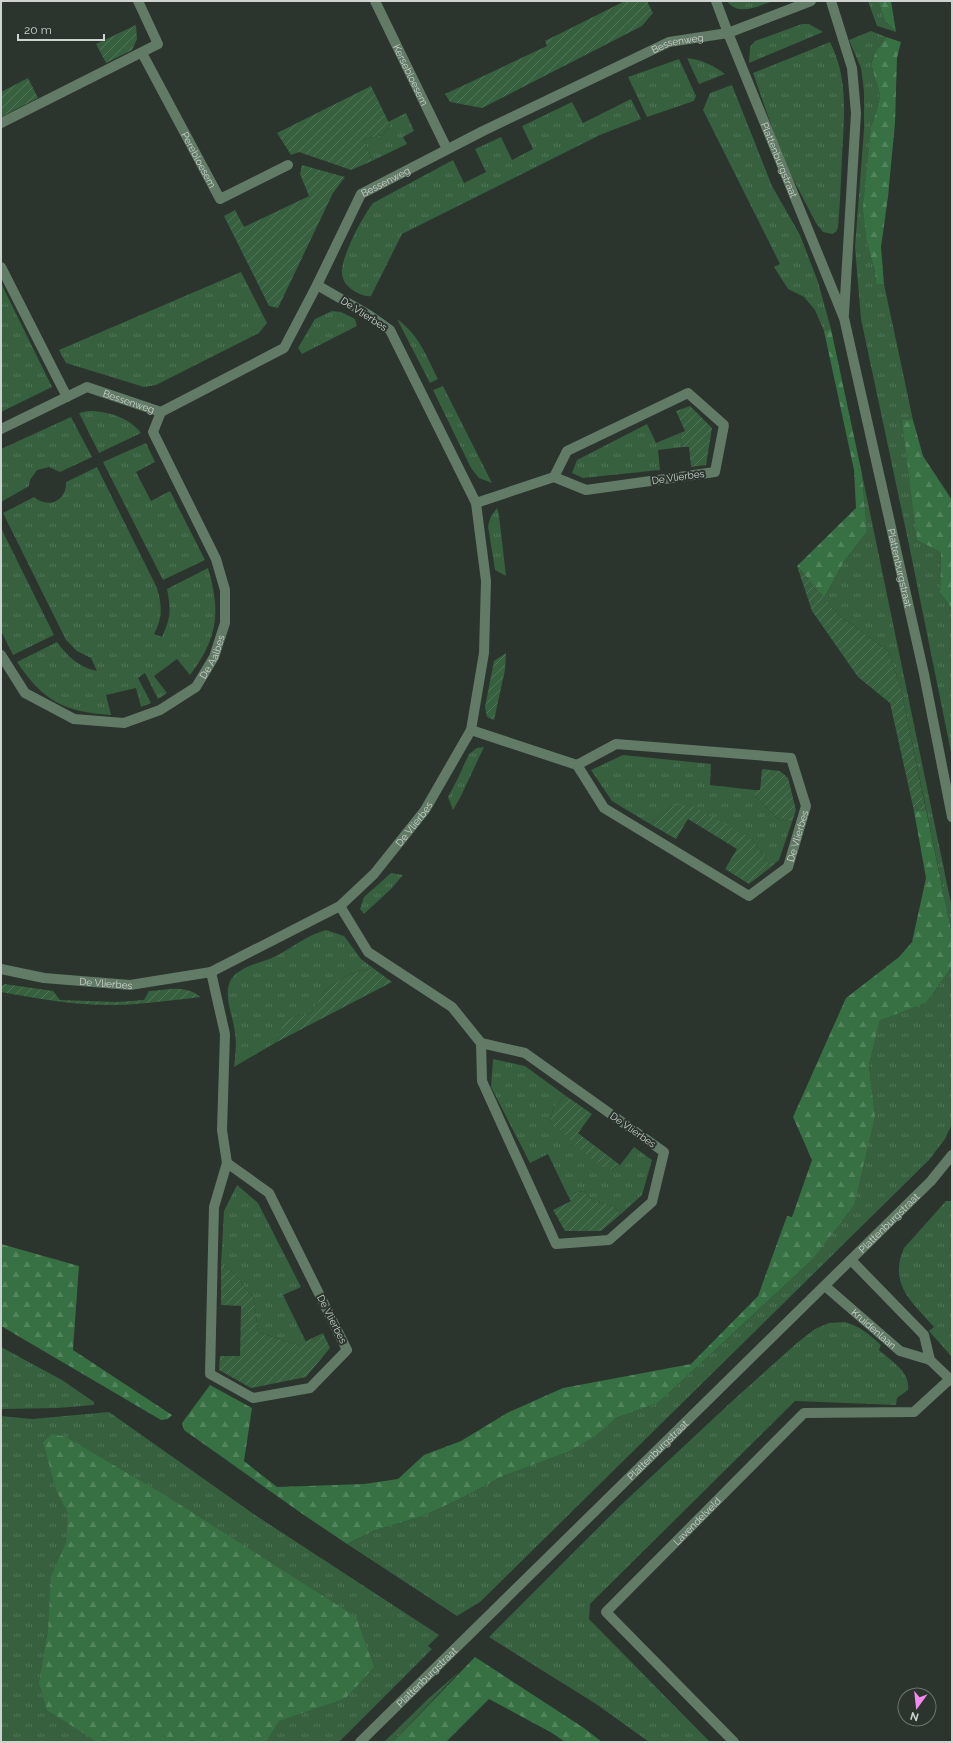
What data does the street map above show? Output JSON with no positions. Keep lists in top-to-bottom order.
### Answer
{
  "streets": {
    "street": [
      "Bessenweg",
      "Kersebloesem",
      "Perebloesem",
      "Plattenburgstraat",
      "De Vlierbes",
      "De Aalbes",
      "Kruidenlaan",
      "Lavendelveld"
    ]
  },
  "crossings": [
    ["Bessenweg", "Kersebloesem"],
    ["Bessenweg", "Plattenburgstraat"],
    ["Bessenweg", "De Vlierbes"],
    ["Bessenweg", "De Aalbes"],
    ["Plattenburgstraat", "Kruidenlaan"],
    ["Kruidenlaan", "Lavendelveld"]
  ],
  "scale_bar": "20 m",
  "north": "bottom"
}
